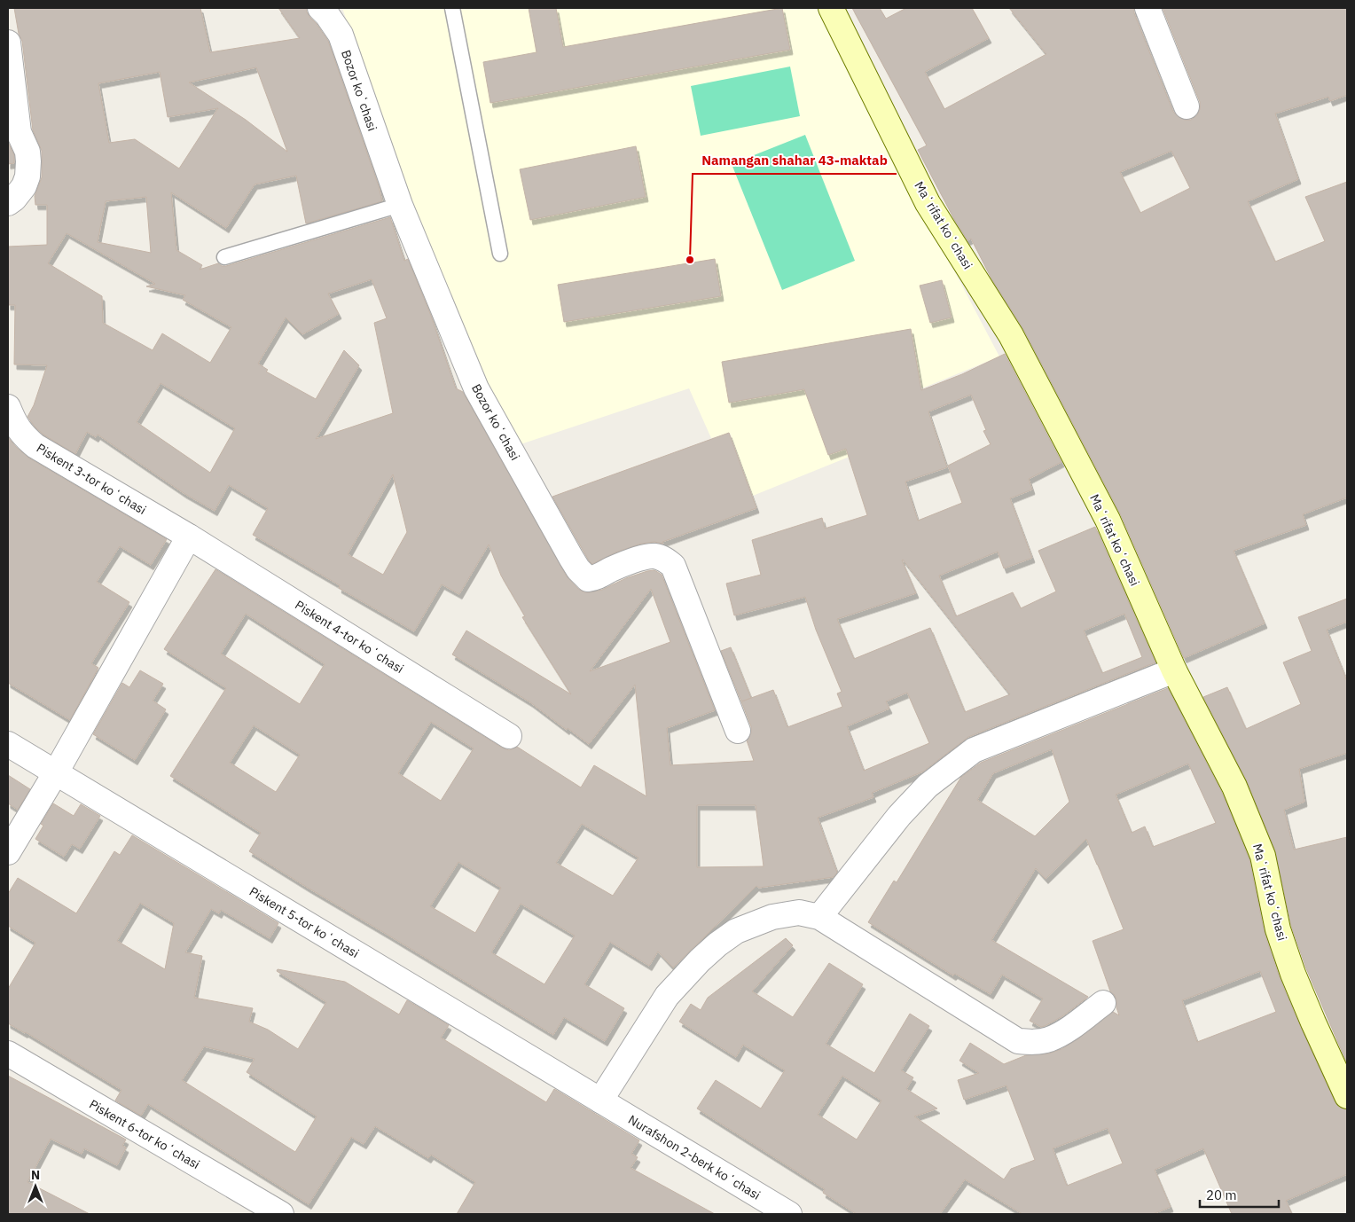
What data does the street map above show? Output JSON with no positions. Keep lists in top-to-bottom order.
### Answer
{
  "streets": {
    "street": [
      "Bozor koʻchasi",
      "Maʻrifat koʻchasi",
      "Piskent 3-tor koʻchasi",
      "Piskent 4-tor koʻchasi",
      "Piskent 5-tor koʻchasi",
      "Piskent 6-tor koʻchasi",
      "Nurafshon 2-berk koʻchasi"
    ]
  },
  "crossings": [
    ["Piskent 3-tor koʻchasi", "Piskent 4-tor koʻchasi"],
    ["Piskent 5-tor koʻchasi", "Nurafshon 2-berk koʻchasi"]
  ],
  "places": ["Namangan shahar 43-maktab"],
  "scale_bar": "20 m",
  "north": "top"
}
